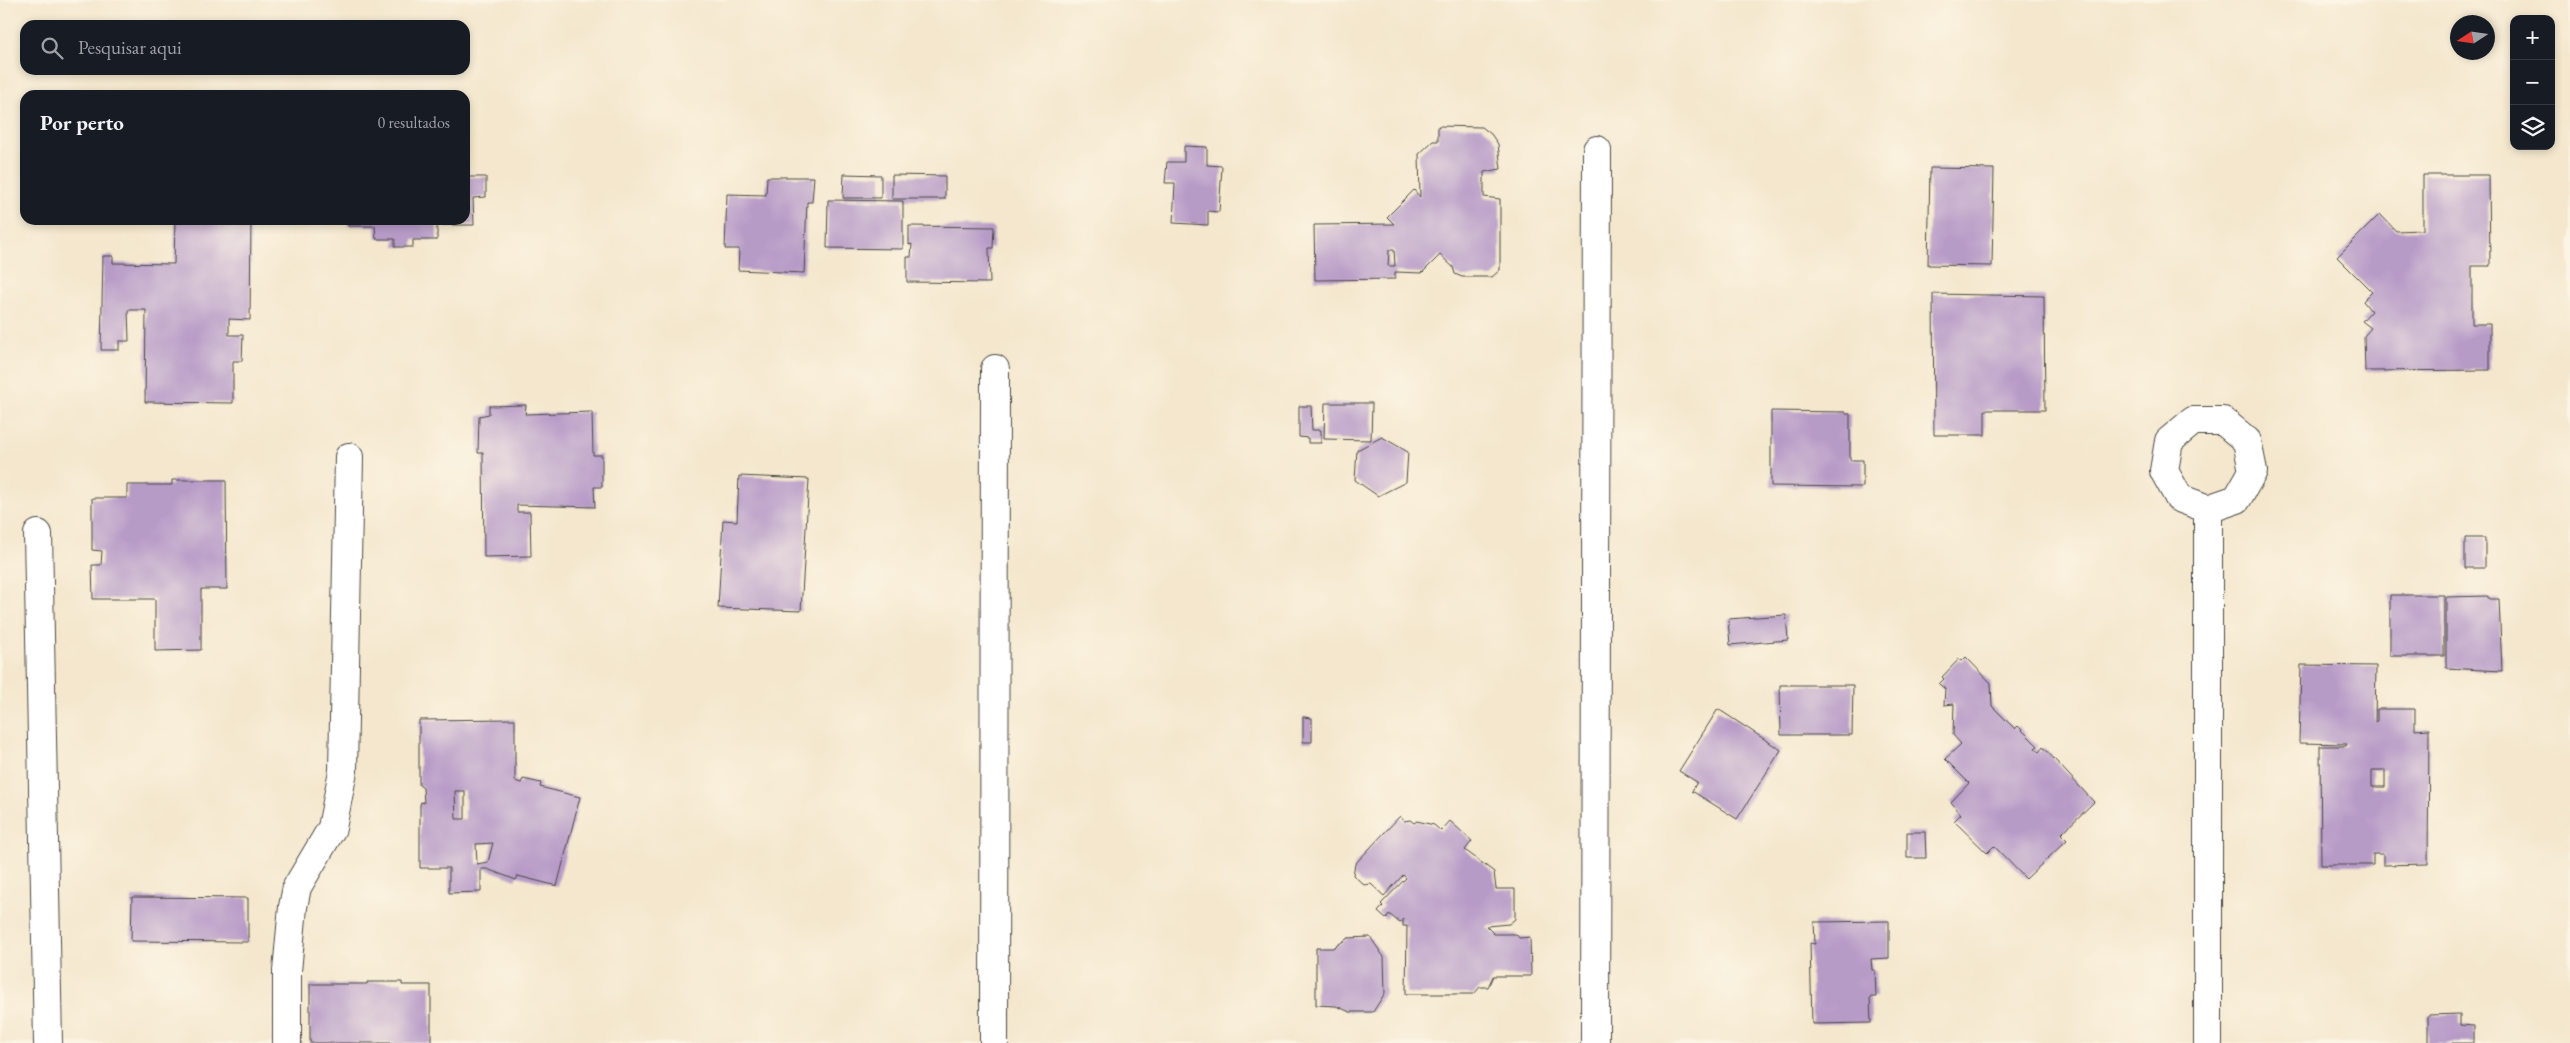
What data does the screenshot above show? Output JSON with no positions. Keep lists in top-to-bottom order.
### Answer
{
  "north": "left",
  "page": {
    "map_buttons": ["+", "−"],
    "search": "Pesquisar aqui",
    "heading": ["Por perto", "0 resultados"]
  }
}
